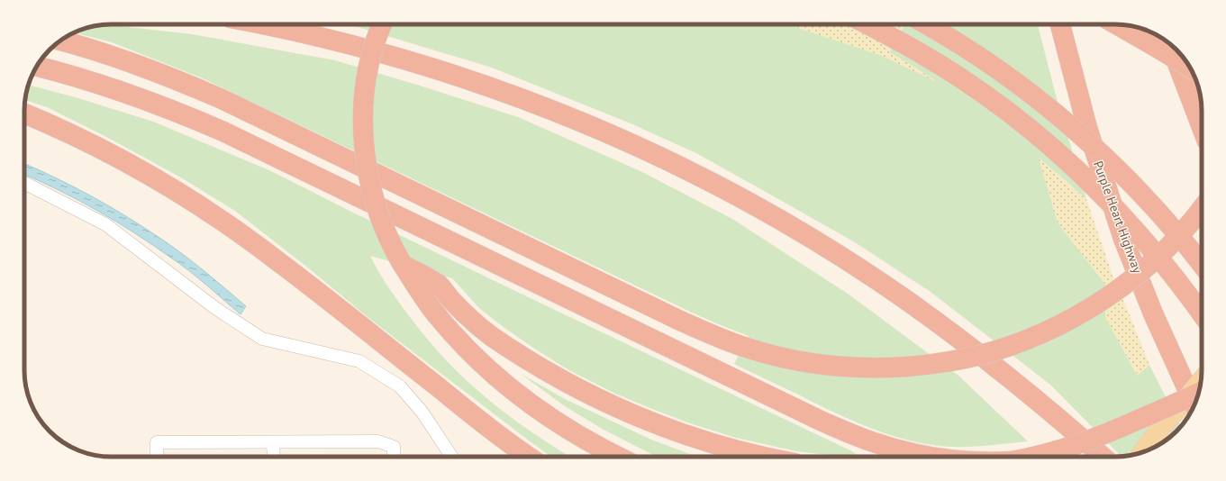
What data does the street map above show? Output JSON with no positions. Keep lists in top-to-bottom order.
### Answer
{
  "streets": {
    "highway": ["Purple Heart Highway"]
  }
}
